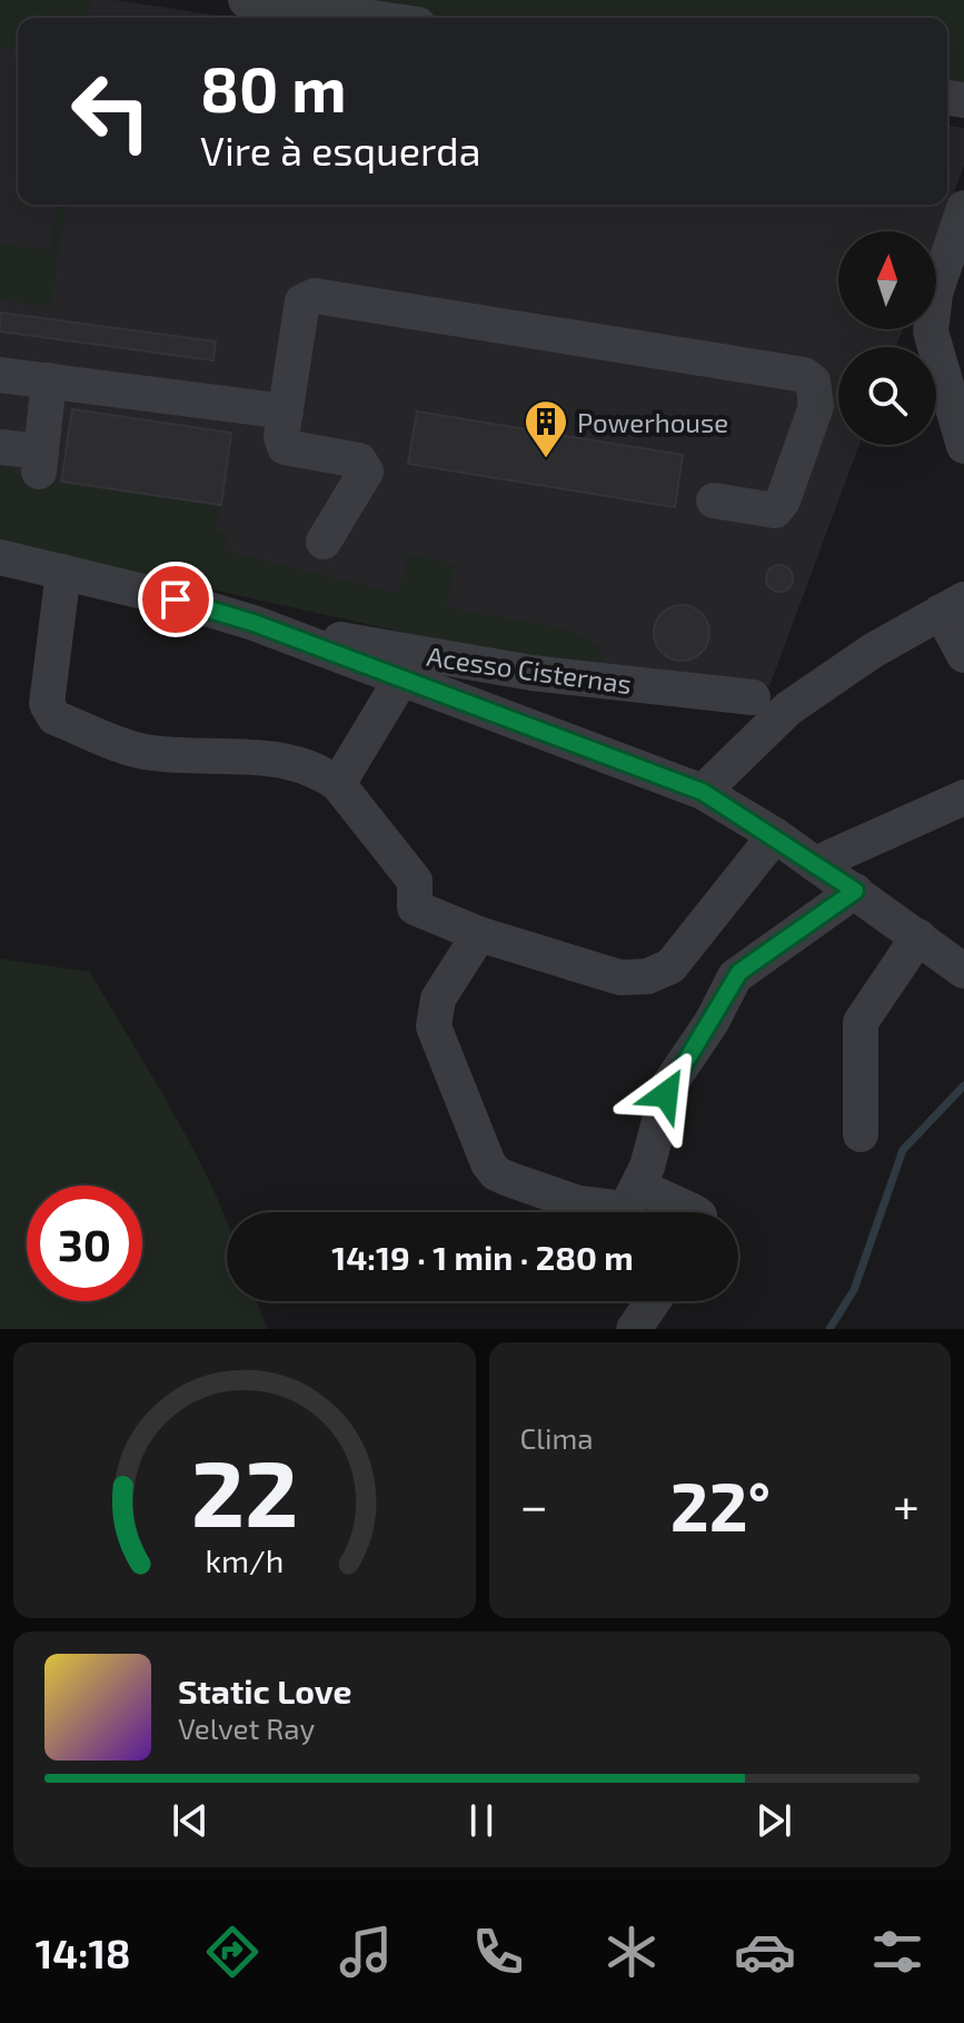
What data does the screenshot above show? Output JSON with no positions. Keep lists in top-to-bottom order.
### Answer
{
  "streets": {
    "street": ["Acesso Cisternas"]
  },
  "places": {
    "building": ["Powerhouse"]
  },
  "north": "top",
  "page": {
    "turn": ["80 m", "Vire à esquerda"],
    "limit": "30",
    "trip": "14:19 · 1 min · 280 m",
    "tile": "Clima",
    "heat": ["−", "22°", "+"],
    "song": ["Static Love", "Velvet Ray"],
    "tabs": "14:18",
    "gauge": ["22", "km/h"]
  }
}
